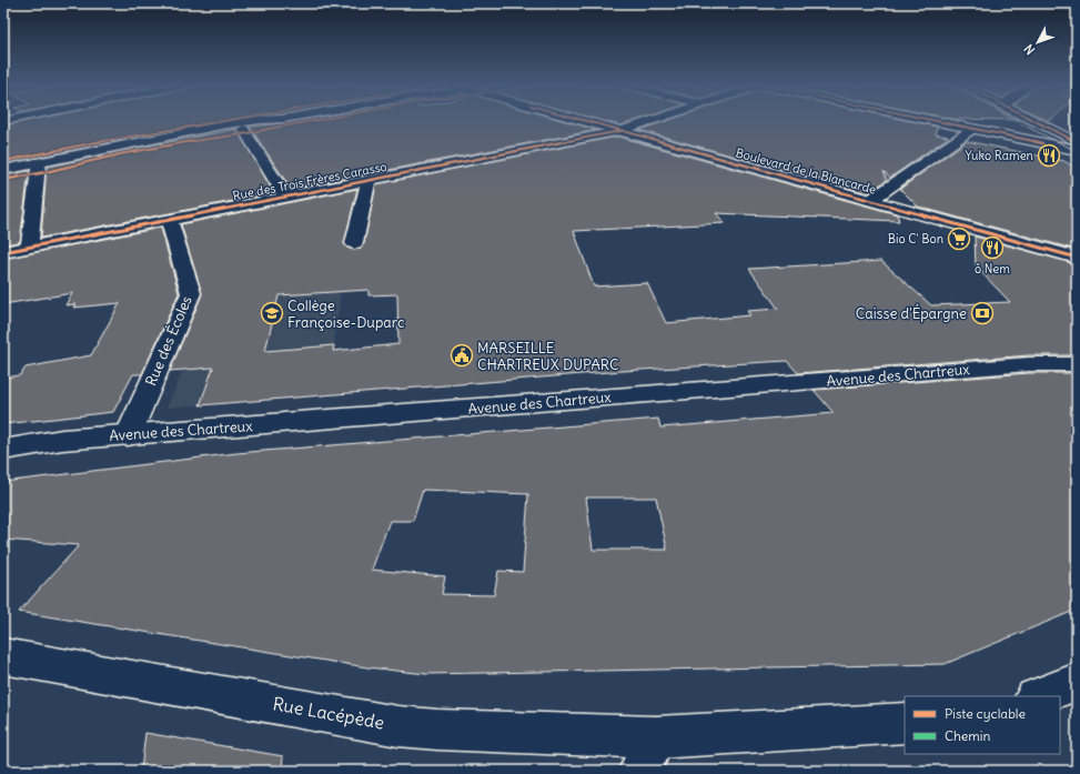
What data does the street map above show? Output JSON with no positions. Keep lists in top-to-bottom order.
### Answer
{
  "streets": {
    "street": [
      "Boulevard de la Blancarde",
      "Rue des Trois Frères Carasso",
      "Rue des Écoles",
      "Avenue des Chartreux",
      "Rue Lacépède"
    ]
  },
  "crossings": [
    ["Boulevard de la Blancarde", "Rue des Trois Frères Carasso"],
    ["Rue des Trois Frères Carasso", "Rue des Écoles"],
    ["Rue des Écoles", "Avenue des Chartreux"]
  ],
  "places": {
    "restaurant": ["Yuko Ramen", "ô Nem"],
    "supermarket": ["Bio C' Bon"],
    "school or university": ["Collège Françoise-Duparc"],
    "bank": ["Caisse d'Épargne"],
    "public building": ["MARSEILLE CHARTREUX DUPARC"]
  },
  "legend": ["Piste cyclable", "Chemin"],
  "north": "bottom left"
}
